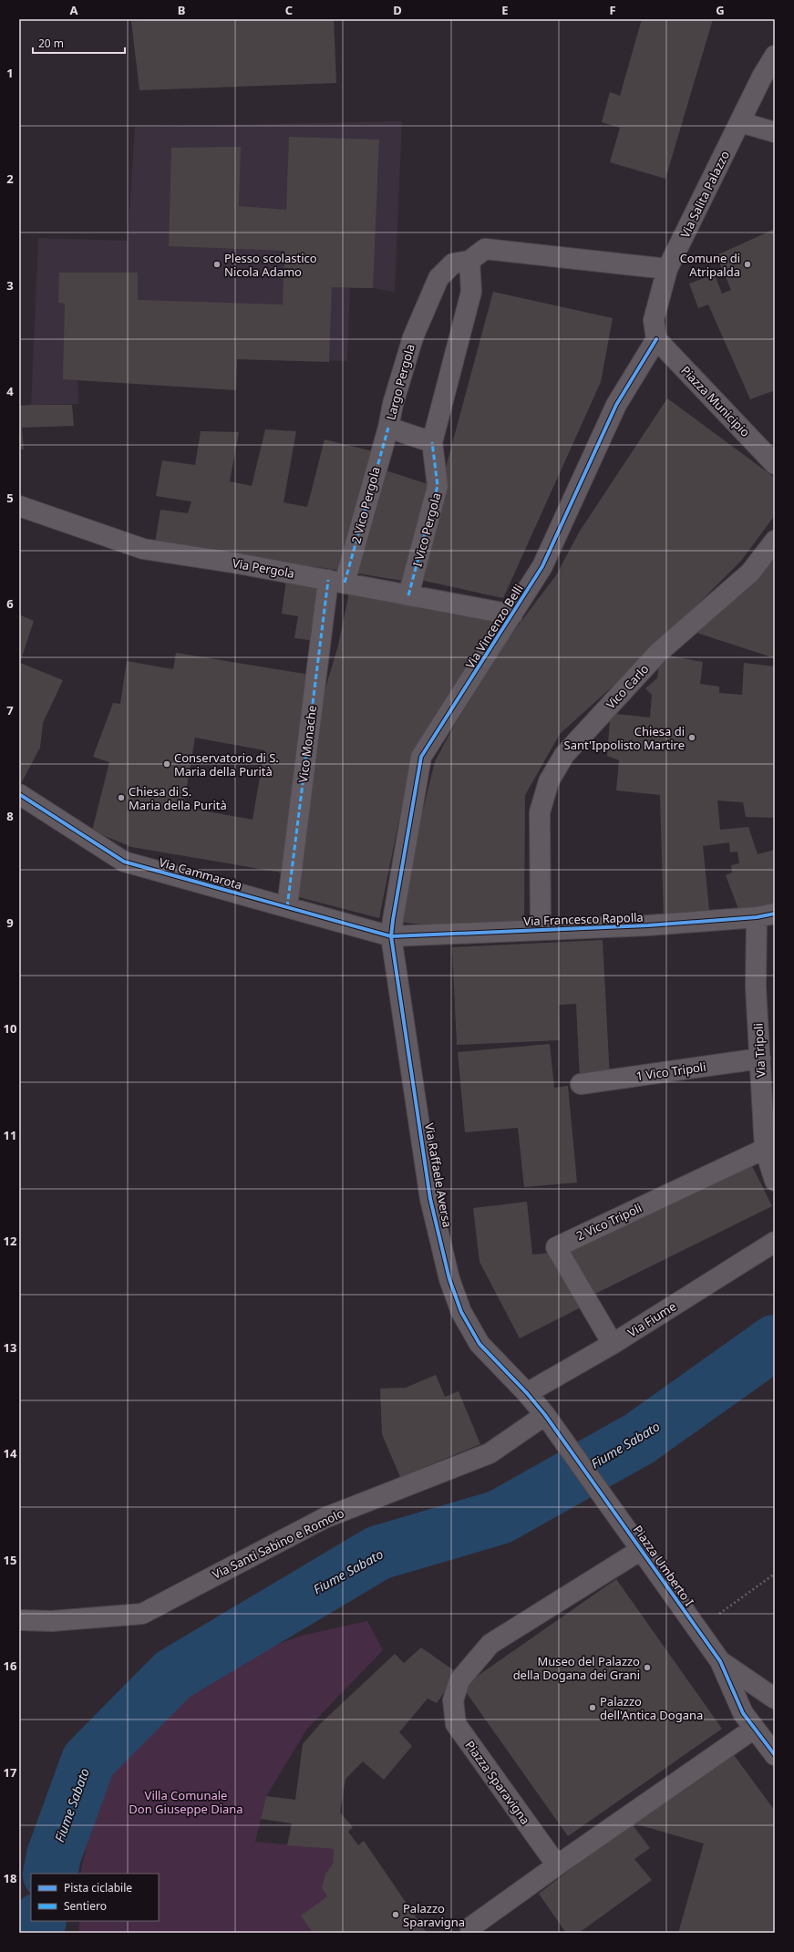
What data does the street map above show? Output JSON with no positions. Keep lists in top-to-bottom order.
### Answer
{
  "streets": {
    "street": [
      "Via Salita Palazzo",
      "Largo Pergola",
      "Piazza Municipio",
      "2 Vico Pergola",
      "I Vico Pergola",
      "Via Pergola",
      "Via Vincenzo Belli",
      "Vico Carlo",
      "Vico Monache",
      "Via Cammarota",
      "Via Francesco Rapolla",
      "Via Tripoli",
      "1 Vico Tripoli",
      "Via Raffaele Aversa",
      "2 Vico Tripoli",
      "Via Fiume",
      "Via Santi Sabino e Romolo",
      "Piazza Umberto I",
      "Piazza Sparavigna"
    ]
  },
  "crossings": [
    ["Via Salita Palazzo", "Largo Pergola"],
    ["Via Salita Palazzo", "Piazza Municipio"],
    ["Via Salita Palazzo", "Via Vincenzo Belli"],
    ["Largo Pergola", "2 Vico Pergola"],
    ["Largo Pergola", "I Vico Pergola"],
    ["Piazza Municipio", "Via Vincenzo Belli"],
    ["2 Vico Pergola", "Via Pergola"],
    ["2 Vico Pergola", "Vico Monache"],
    ["I Vico Pergola", "Via Pergola"],
    ["Via Pergola", "Via Vincenzo Belli"],
    ["Via Pergola", "Vico Monache"],
    ["Via Vincenzo Belli", "Via Cammarota"],
    ["Via Vincenzo Belli", "Via Francesco Rapolla"],
    ["Via Vincenzo Belli", "Via Raffaele Aversa"],
    ["Vico Carlo", "Via Francesco Rapolla"],
    ["Vico Monache", "Via Cammarota"],
    ["Via Cammarota", "Via Francesco Rapolla"],
    ["Via Cammarota", "Via Raffaele Aversa"],
    ["Via Francesco Rapolla", "Via Tripoli"],
    ["Via Francesco Rapolla", "Via Raffaele Aversa"],
    ["Via Tripoli", "1 Vico Tripoli"],
    ["Via Tripoli", "2 Vico Tripoli"],
    ["Via Raffaele Aversa", "Via Fiume"],
    ["Via Raffaele Aversa", "Piazza Umberto I"],
    ["2 Vico Tripoli", "Via Fiume"],
    ["Via Fiume", "Piazza Umberto I"],
    ["Via Santi Sabino e Romolo", "Piazza Umberto I"],
    ["Piazza Umberto I", "Piazza Sparavigna"]
  ],
  "water": ["Fiume Sabato"],
  "parks": ["Villa Comunale Don Giuseppe Diana"],
  "places": [
    "Plesso scolastico Nicola Adamo",
    "Comune di Atripalda",
    "Chiesa di Sant'Ippolisto Martire",
    "Conservatorio di S. Maria della Purità",
    "Chiesa di S. Maria della Purità",
    "Museo del Palazzo della Dogana dei Grani",
    "Palazzo dell'Antica Dogana",
    "Palazzo Sparavigna"
  ],
  "legend": ["Pista ciclabile", "Sentiero"],
  "scale_bar": "20 m",
  "grid": {
    "columns": [
      "A",
      "B",
      "C",
      "D",
      "E",
      "F",
      "G"
    ],
    "rows": [
      "1",
      "2",
      "3",
      "4",
      "5",
      "6",
      "7",
      "8",
      "9",
      "10",
      "11",
      "12",
      "13",
      "14",
      "15",
      "16",
      "17",
      "18"
    ]
  }
}
